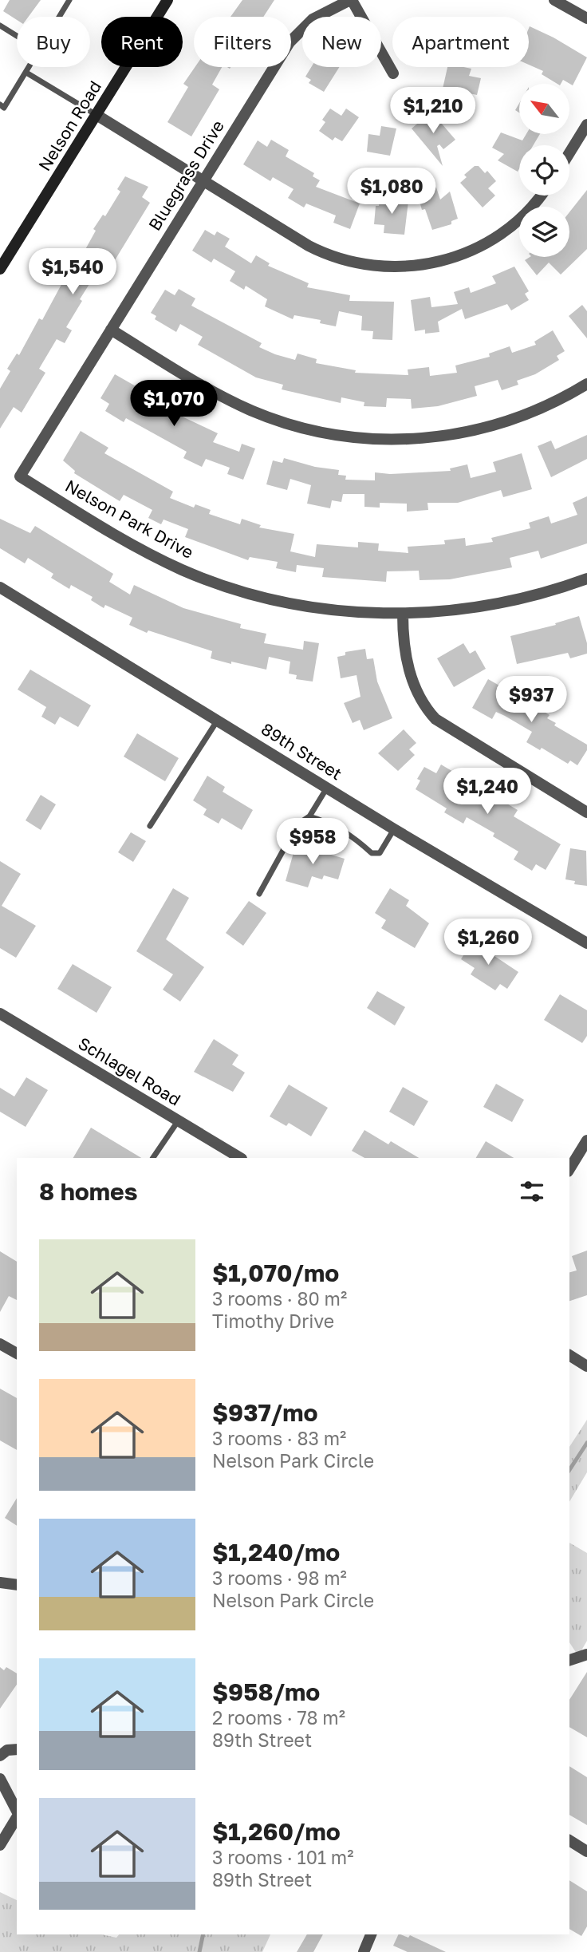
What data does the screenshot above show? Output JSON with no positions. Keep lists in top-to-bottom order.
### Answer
{
  "streets": {
    "main road": ["Nelson Road"],
    "street": [
      "Bluegrass Drive",
      "Nelson Park Drive",
      "89th Street",
      "Schlagel Road"
    ]
  },
  "crossings": [
    ["Bluegrass Drive", "Nelson Park Drive"]
  ],
  "north": "top left",
  "page": {
    "chip": [
      "Buy",
      "Rent",
      "Filters",
      "New",
      "Apartment"
    ],
    "price": [
      "$1,210",
      "$1,080",
      "$1,540",
      "$1,070",
      "$937",
      "$1,240",
      "$958",
      "$1,260"
    ],
    "heading": "8 homes",
    "list": [
      {
        "name": "$1,070/mo",
        "note": "3 rooms · 80 m² · Timothy Drive"
      },
      {
        "name": "$937/mo",
        "note": "3 rooms · 83 m² · Nelson Park Circle"
      },
      {
        "name": "$1,240/mo",
        "note": "3 rooms · 98 m² · Nelson Park Circle"
      },
      {
        "name": "$958/mo",
        "note": "2 rooms · 78 m² · 89th Street"
      },
      {
        "name": "$1,260/mo",
        "note": "3 rooms · 101 m² · 89th Street"
      }
    ]
  }
}
